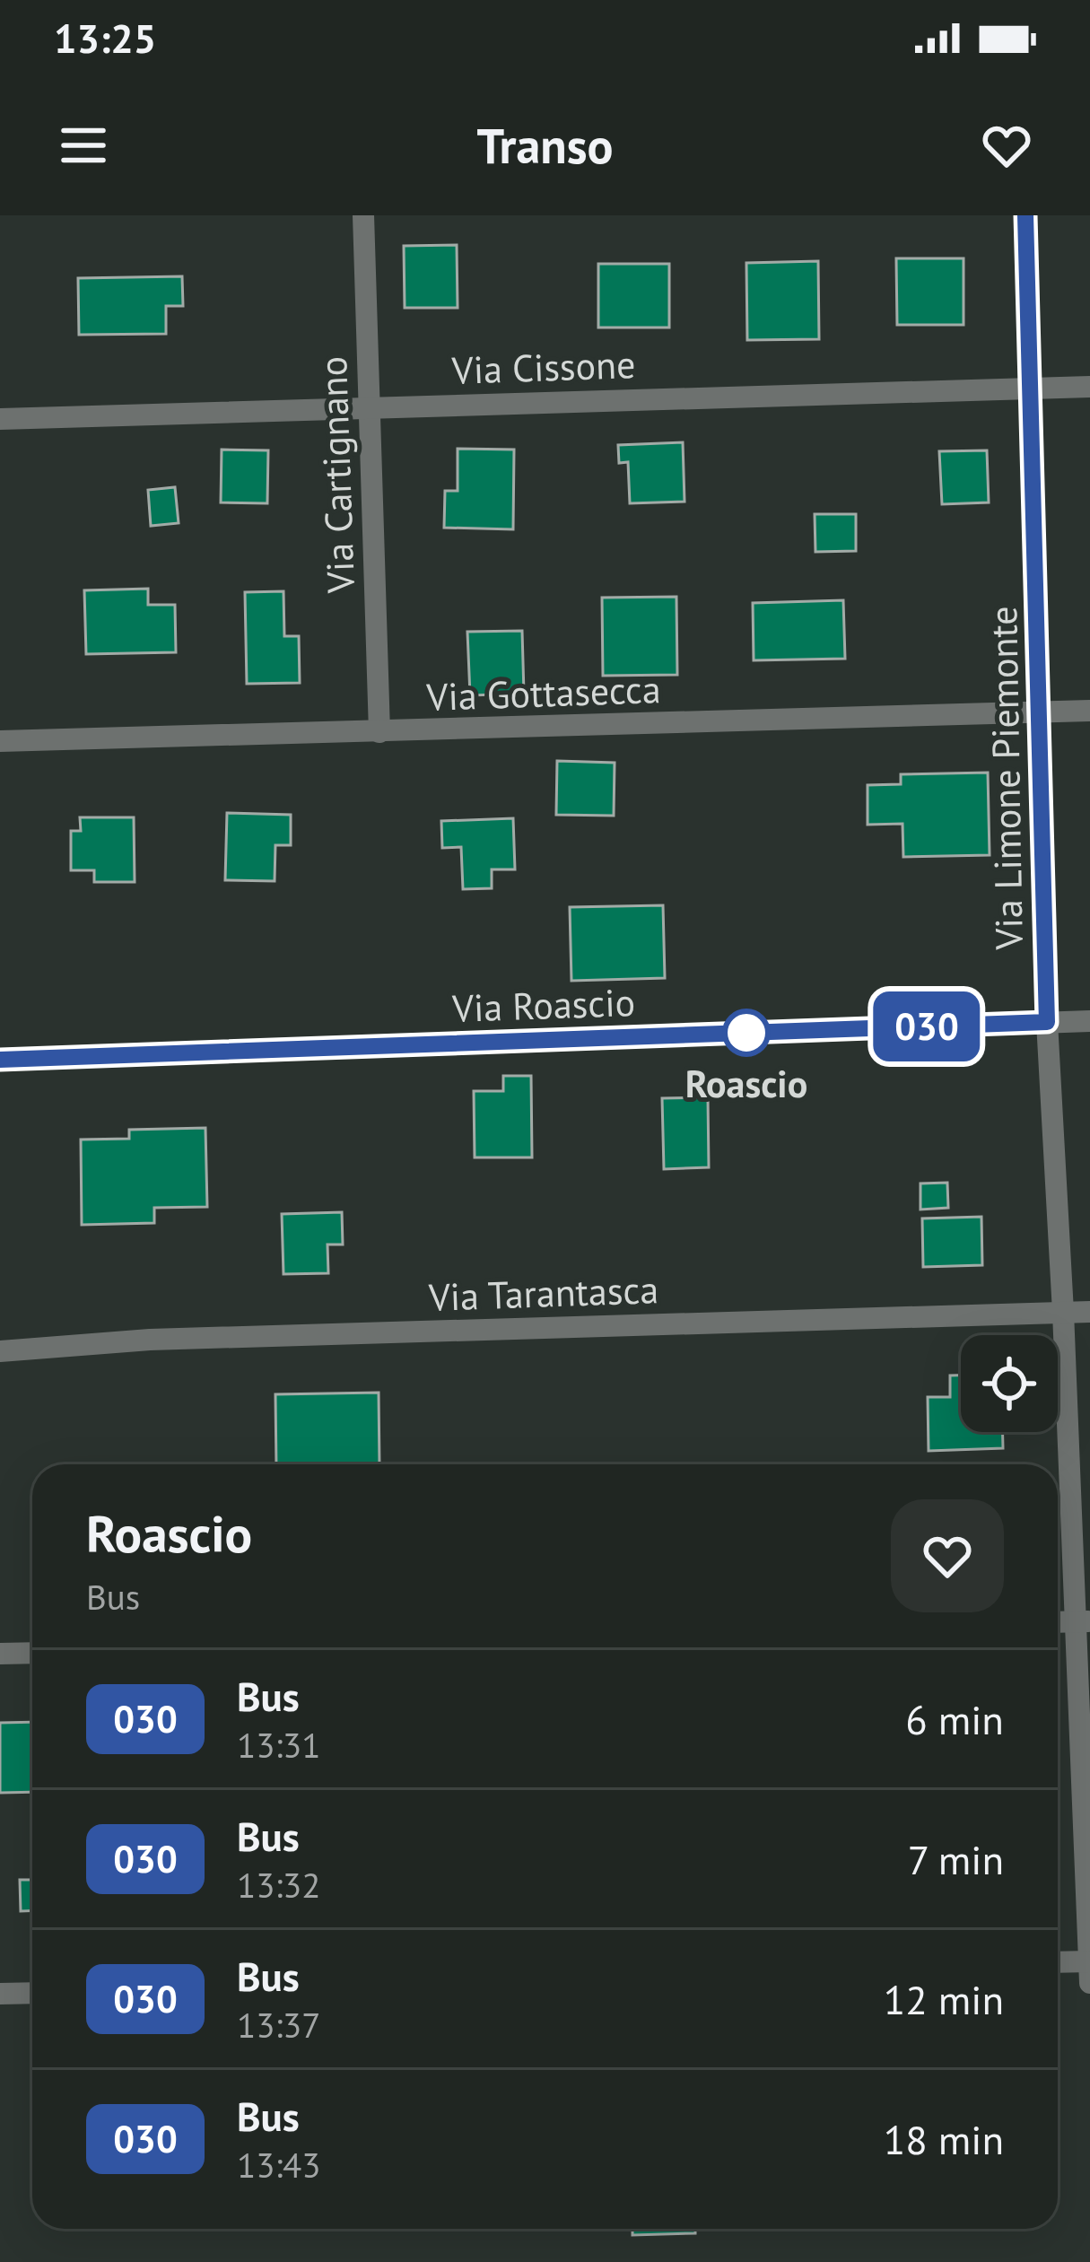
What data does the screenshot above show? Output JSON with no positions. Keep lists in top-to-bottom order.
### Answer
{
  "streets": {
    "street": [
      "Via Cissone",
      "Via Cartignano",
      "Via Gottasecca",
      "Via Limone Piemonte",
      "Via Roascio",
      "Via Tarantasca"
    ]
  },
  "crossings": [
    ["Via Cissone", "Via Cartignano"],
    ["Via Cissone", "Via Limone Piemonte"],
    ["Via Cartignano", "Via Gottasecca"],
    ["Via Gottasecca", "Via Limone Piemonte"],
    ["Via Limone Piemonte", "Via Roascio"],
    ["Via Limone Piemonte", "Via Tarantasca"]
  ],
  "places": ["Roascio"],
  "lines": ["bus line 030"],
  "page": {
    "status": "13:25",
    "header": "Transo",
    "on_map": "030",
    "heading": ["Roascio", "Bus"],
    "list": [
      {
        "mark": "030",
        "name": "Bus",
        "note": "13:31",
        "value": "6 min"
      },
      {
        "mark": "030",
        "name": "Bus",
        "note": "13:32",
        "value": "7 min"
      },
      {
        "mark": "030",
        "name": "Bus",
        "note": "13:37",
        "value": "12 min"
      },
      {
        "mark": "030",
        "name": "Bus",
        "note": "13:43",
        "value": "18 min"
      }
    ]
  }
}
